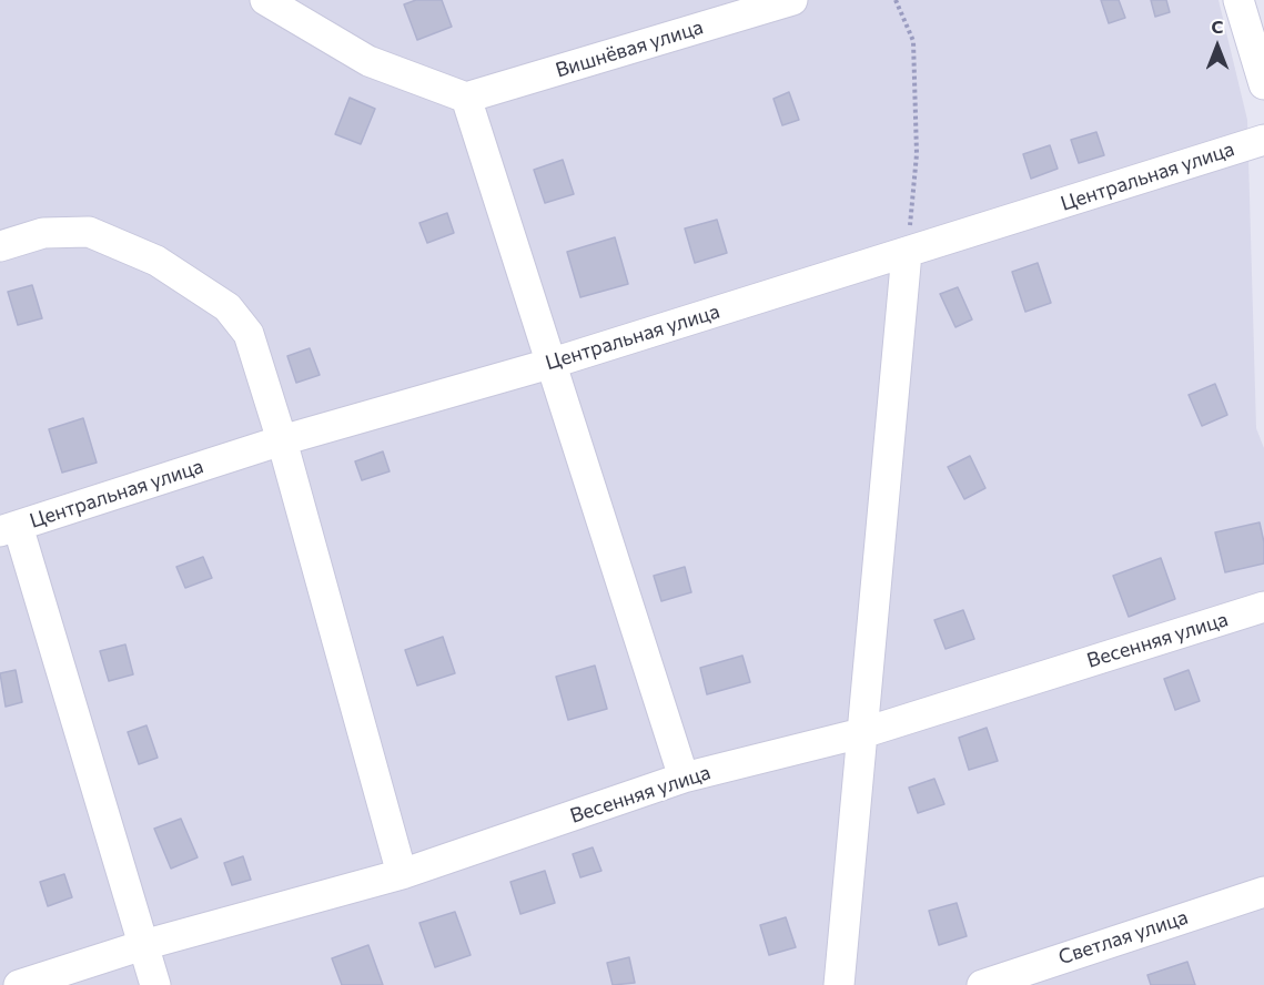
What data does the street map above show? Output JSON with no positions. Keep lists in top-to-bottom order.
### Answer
{
  "streets": {
    "street": [
      "Вишнёвая улица",
      "Центральная улица",
      "Весенняя улица",
      "Светлая улица"
    ]
  },
  "north": "top"
}
